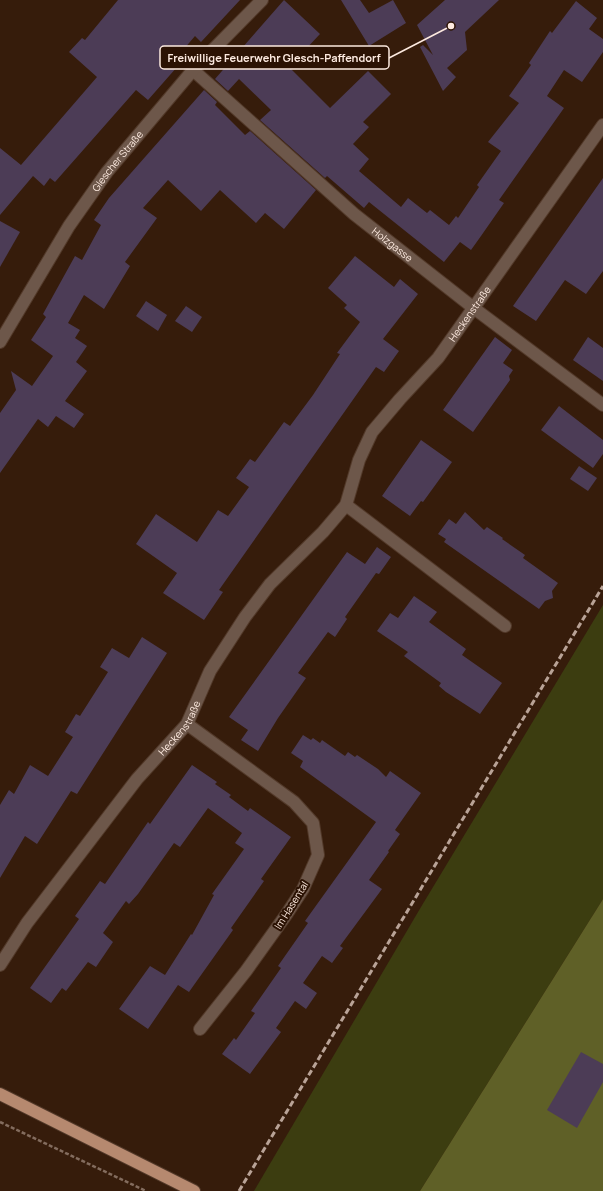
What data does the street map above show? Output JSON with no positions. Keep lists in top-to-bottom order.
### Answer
{
  "streets": {
    "street": [
      "Glescher Straße",
      "Holzgasse",
      "Heckenstraße",
      "Im Hasental"
    ]
  },
  "crossings": [
    ["Glescher Straße", "Holzgasse"],
    ["Holzgasse", "Heckenstraße"],
    ["Heckenstraße", "Im Hasental"]
  ],
  "places": ["Freiwillige Feuerwehr Glesch-Paffendorf"]
}
